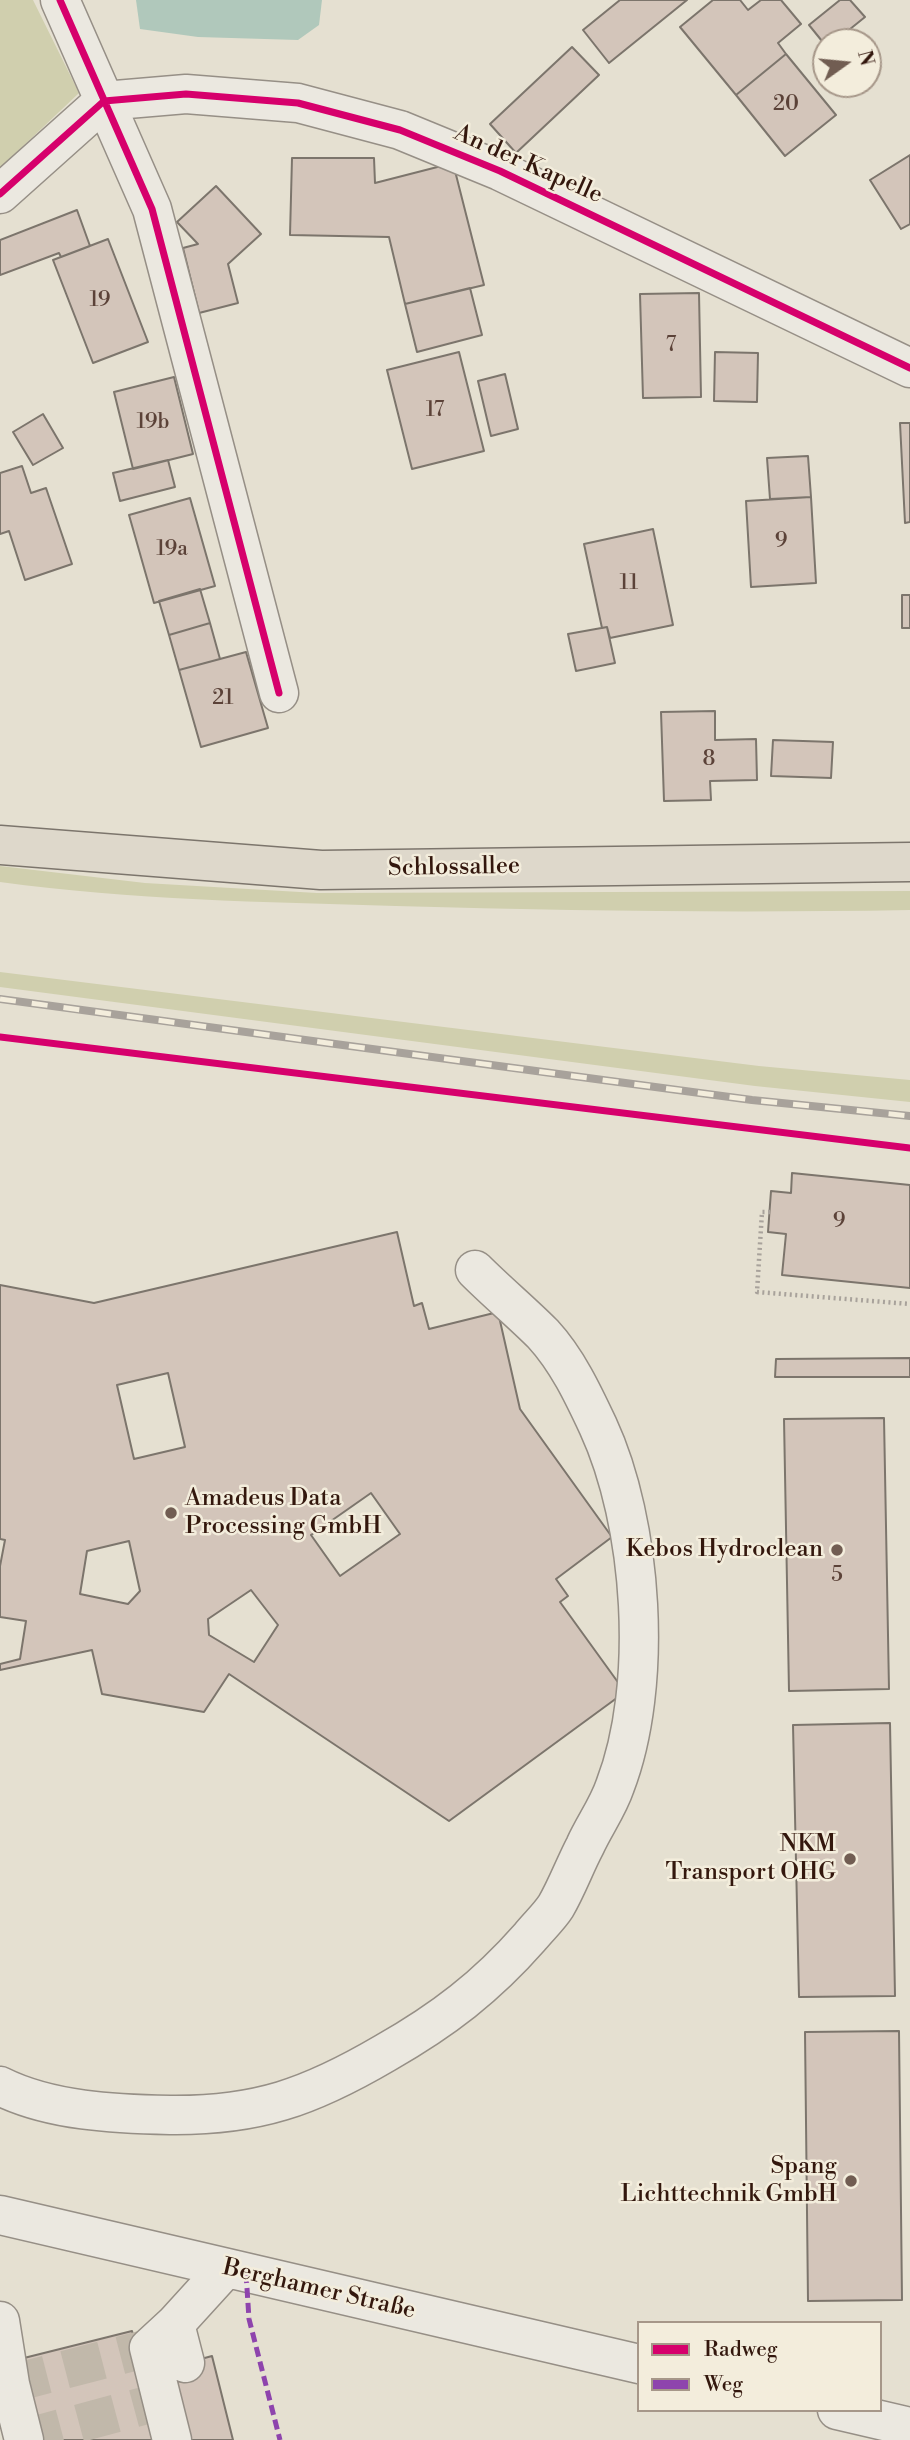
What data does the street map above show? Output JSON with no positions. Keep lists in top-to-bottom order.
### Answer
{
  "streets": {
    "main road": ["Schlossallee"],
    "street": ["An der Kapelle", "Berghamer Straße"]
  },
  "places": [
    "Amadeus Data Processing GmbH",
    "Kebos Hydroclean",
    "NKM Transport OHG",
    "Spang Lichttechnik GmbH"
  ],
  "house_numbers": [
    "20",
    "19",
    "7",
    "17",
    "19b",
    "9",
    "19a",
    "11",
    "21",
    "8",
    "9",
    "5"
  ],
  "legend": ["Radweg", "Weg"],
  "north": "right"
}
